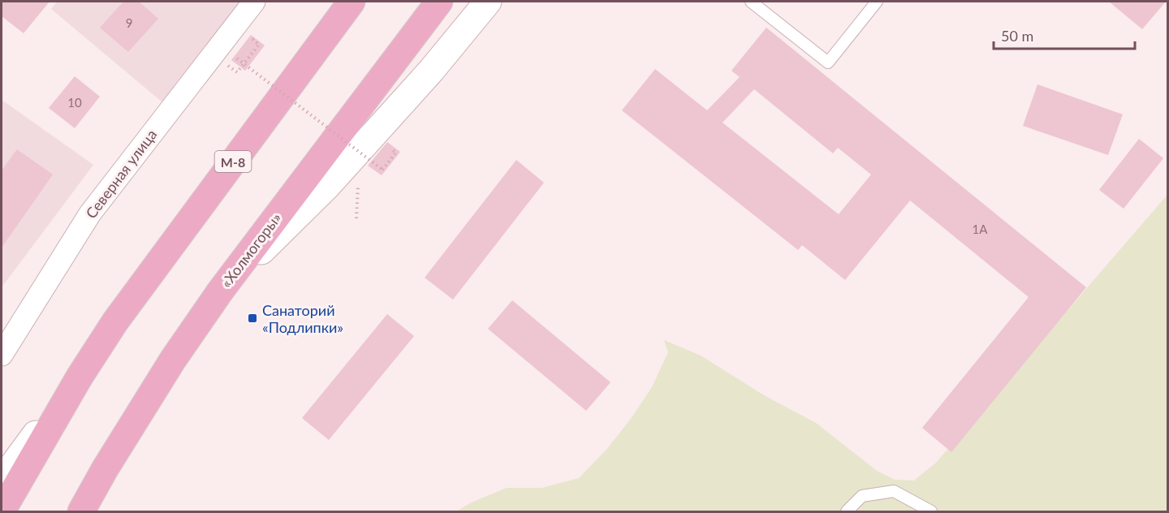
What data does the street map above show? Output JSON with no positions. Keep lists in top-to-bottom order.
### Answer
{
  "streets": {
    "highway": ["М-8", "«Холмогоры»"],
    "street": ["Северная улица"]
  },
  "places": {
    "transit": ["Санаторий «Подлипки»"]
  },
  "house_numbers": ["9", "10", "1А"],
  "scale_bar": "50 m"
}
